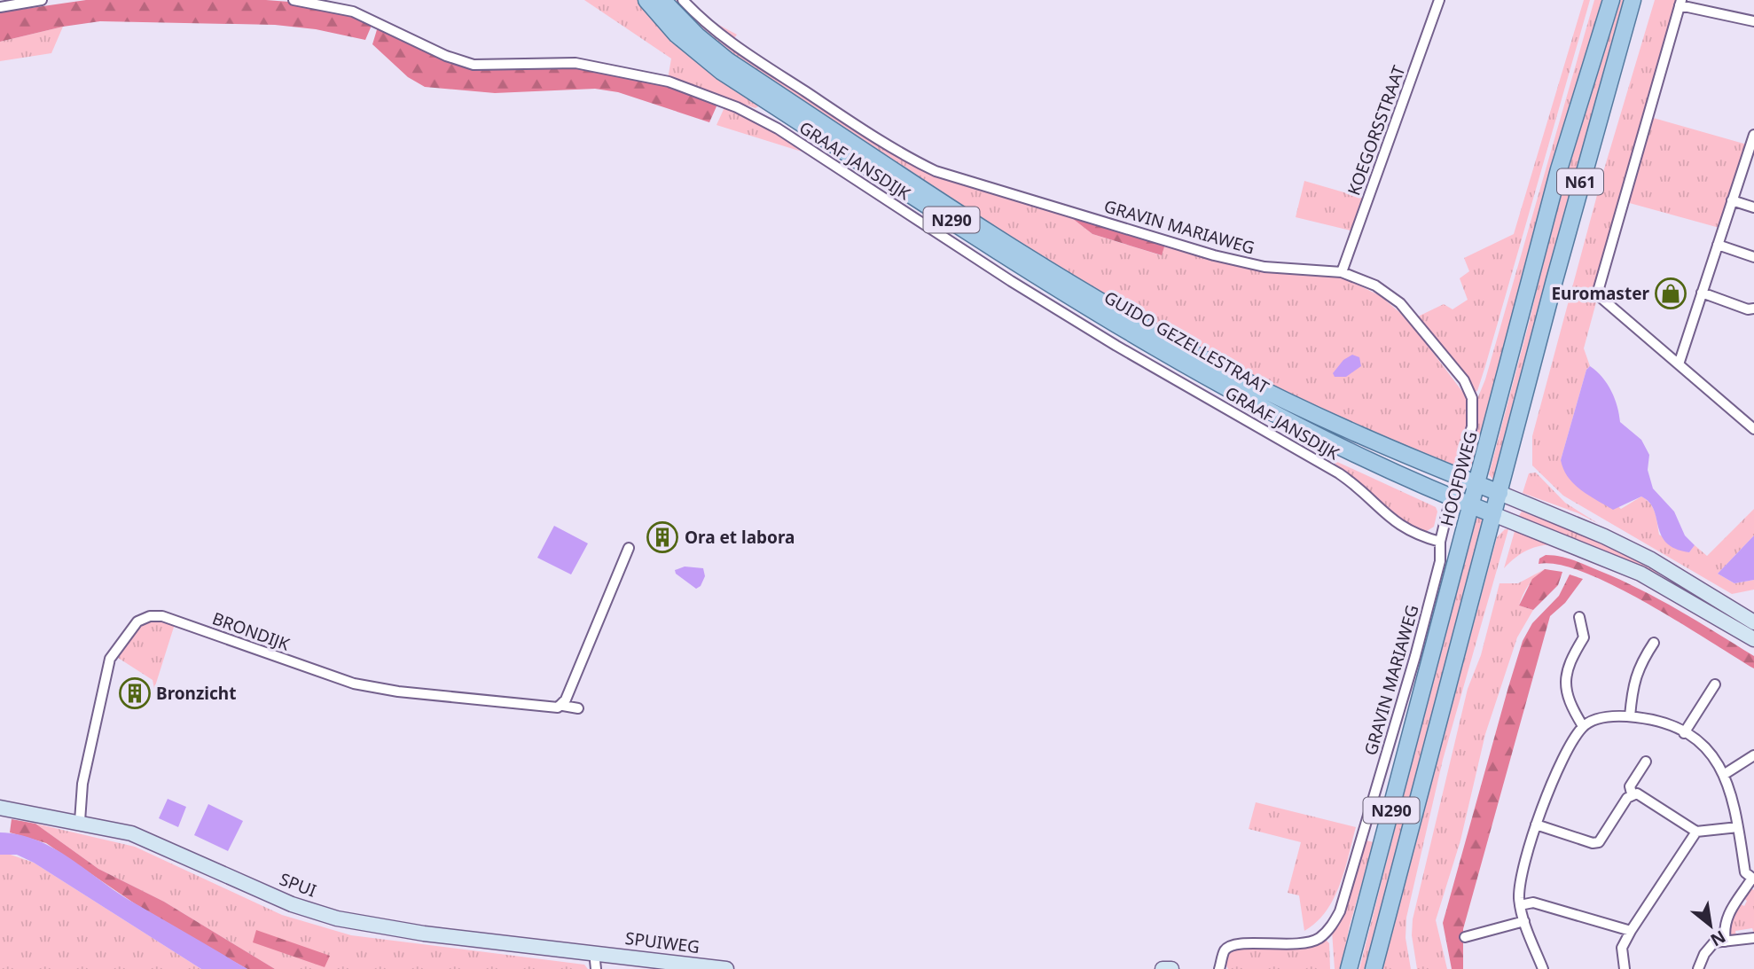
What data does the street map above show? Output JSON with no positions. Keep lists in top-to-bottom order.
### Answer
{
  "streets": {
    "main road": [
      "N61",
      "N290",
      "GUIDO GEZELLESTRAAT",
      "HOOFDWEG",
      "SPUI",
      "SPUIWEG"
    ],
    "street": [
      "KOEGORSSTRAAT",
      "GRAAF JANSDIJK",
      "GRAVIN MARIAWEG",
      "BRONDIJK"
    ]
  },
  "crossings": [
    ["KOEGORSSTRAAT", "GRAVIN MARIAWEG"],
    ["GRAAF JANSDIJK", "GRAVIN MARIAWEG"],
    ["N61", "N290"],
    ["N61", "GUIDO GEZELLESTRAAT"],
    ["N290", "GUIDO GEZELLESTRAAT"],
    ["GRAVIN MARIAWEG", "GUIDO GEZELLESTRAAT"],
    ["GUIDO GEZELLESTRAAT", "HOOFDWEG"],
    ["BRONDIJK", "SPUI"],
    ["SPUI", "SPUIWEG"]
  ],
  "places": {
    "shop": ["Euromaster"],
    "building": ["Ora et labora", "Bronzicht"]
  },
  "north": "bottom right"
}
